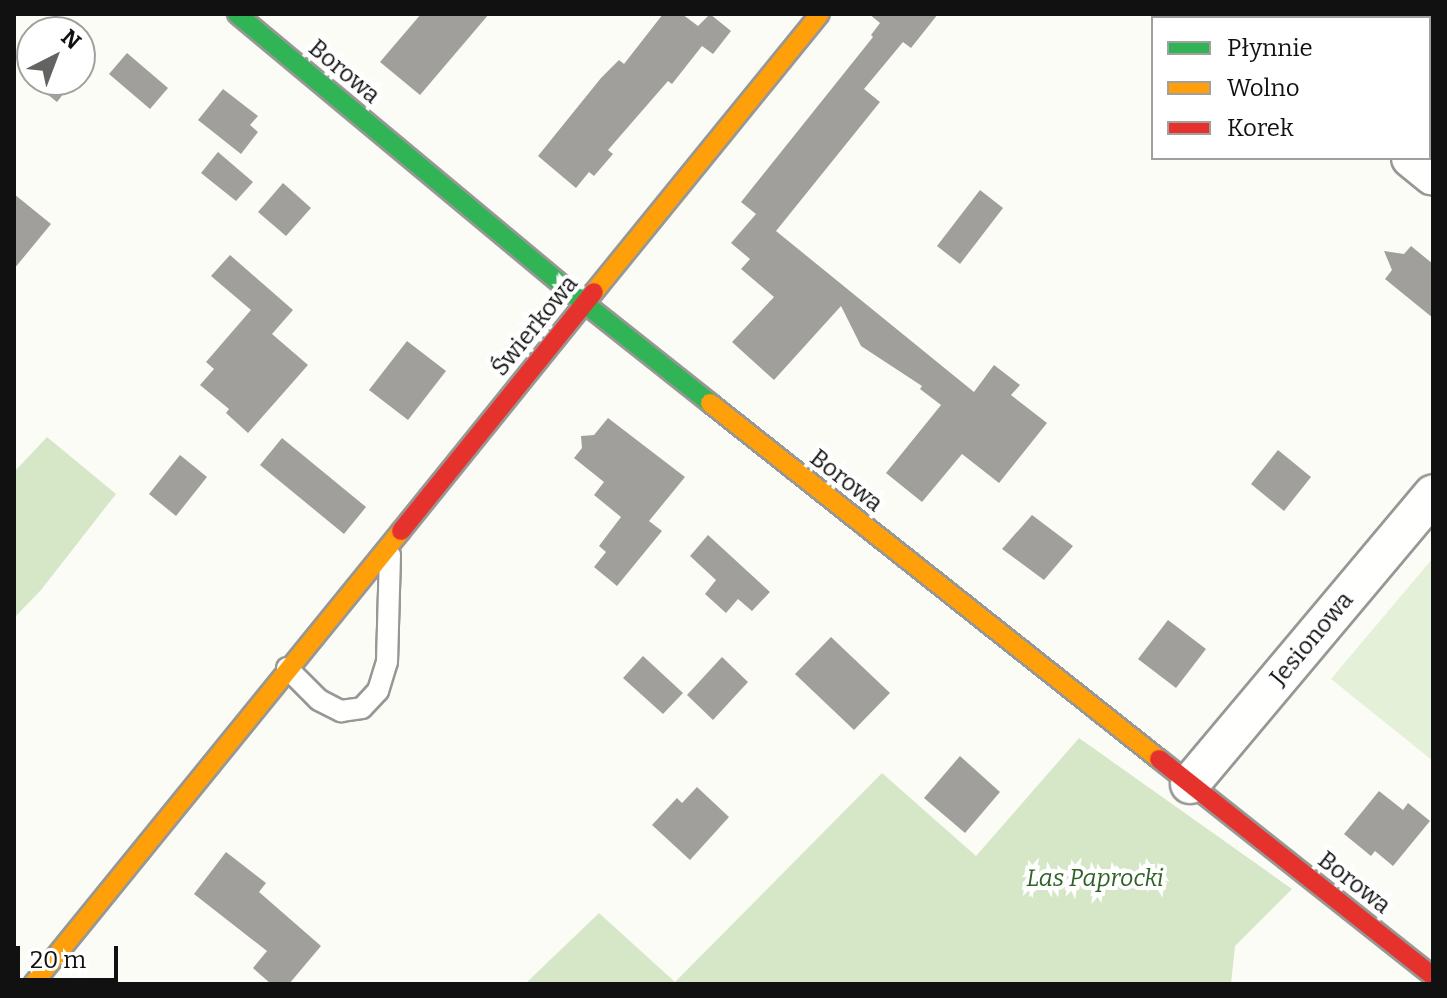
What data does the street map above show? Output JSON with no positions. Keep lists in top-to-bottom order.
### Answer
{
  "streets": {
    "street": ["Borowa", "Świerkowa", "Jesionowa"]
  },
  "crossings": [
    ["Borowa", "Świerkowa"],
    ["Borowa", "Jesionowa"]
  ],
  "parks": ["Las Paprocki"],
  "legend": ["Płynnie", "Wolno", "Korek"],
  "scale_bar": "20 m",
  "north": "top right"
}
